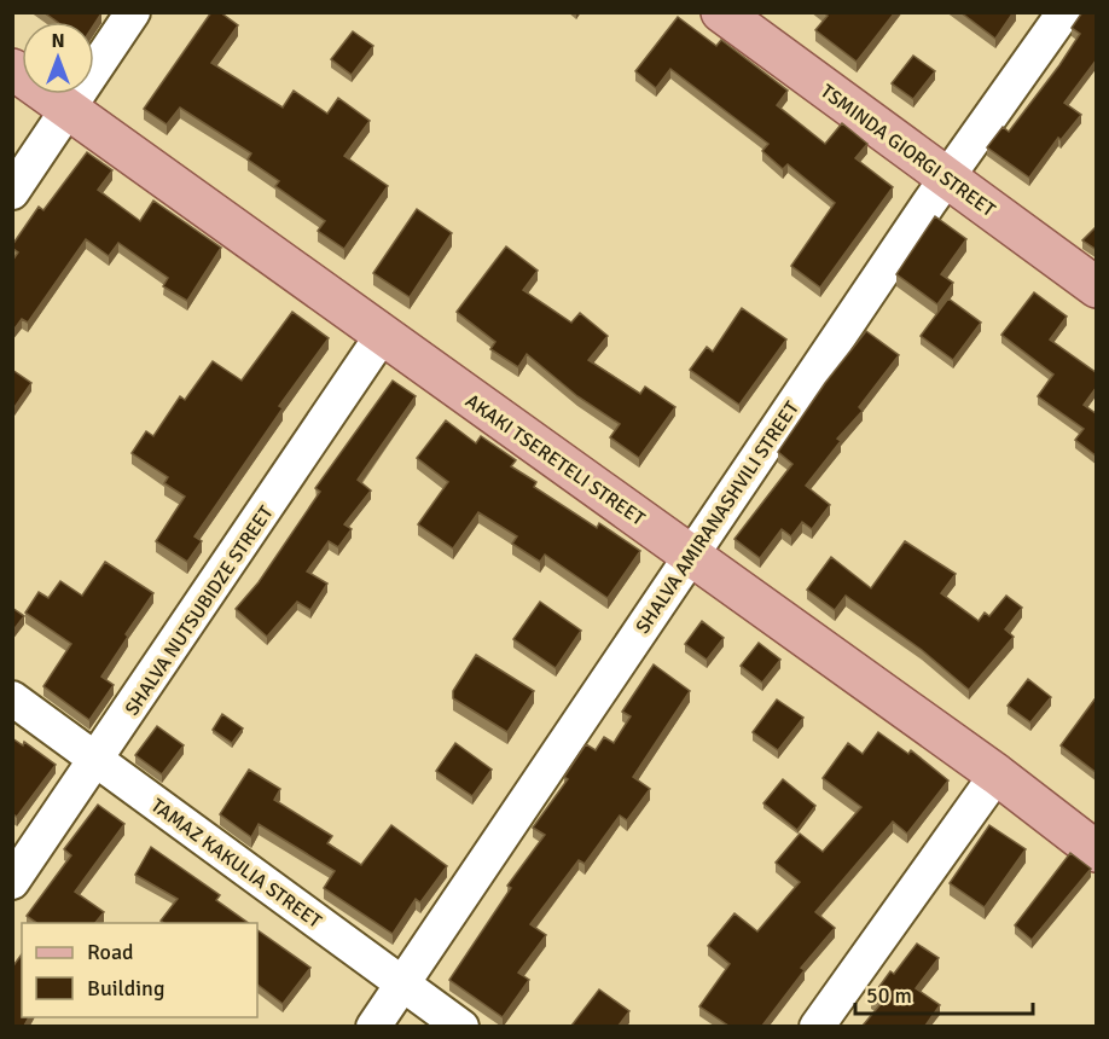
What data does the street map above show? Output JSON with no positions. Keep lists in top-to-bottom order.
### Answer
{
  "streets": {
    "main road": ["TSMINDA GIORGI STREET", "AKAKI TSERETELI STREET"],
    "street": ["SHALVA AMIRANASHVILI STREET", "SHALVA NUTSUBIDZE STREET", "TAMAZ KAKULIA STREET"]
  },
  "crossings": [
    ["TSMINDA GIORGI STREET", "SHALVA AMIRANASHVILI STREET"],
    ["AKAKI TSERETELI STREET", "SHALVA AMIRANASHVILI STREET"],
    ["AKAKI TSERETELI STREET", "SHALVA NUTSUBIDZE STREET"],
    ["SHALVA AMIRANASHVILI STREET", "TAMAZ KAKULIA STREET"],
    ["SHALVA NUTSUBIDZE STREET", "TAMAZ KAKULIA STREET"]
  ],
  "legend": ["Road", "Building"],
  "scale_bar": "50 m",
  "north": "top"
}
